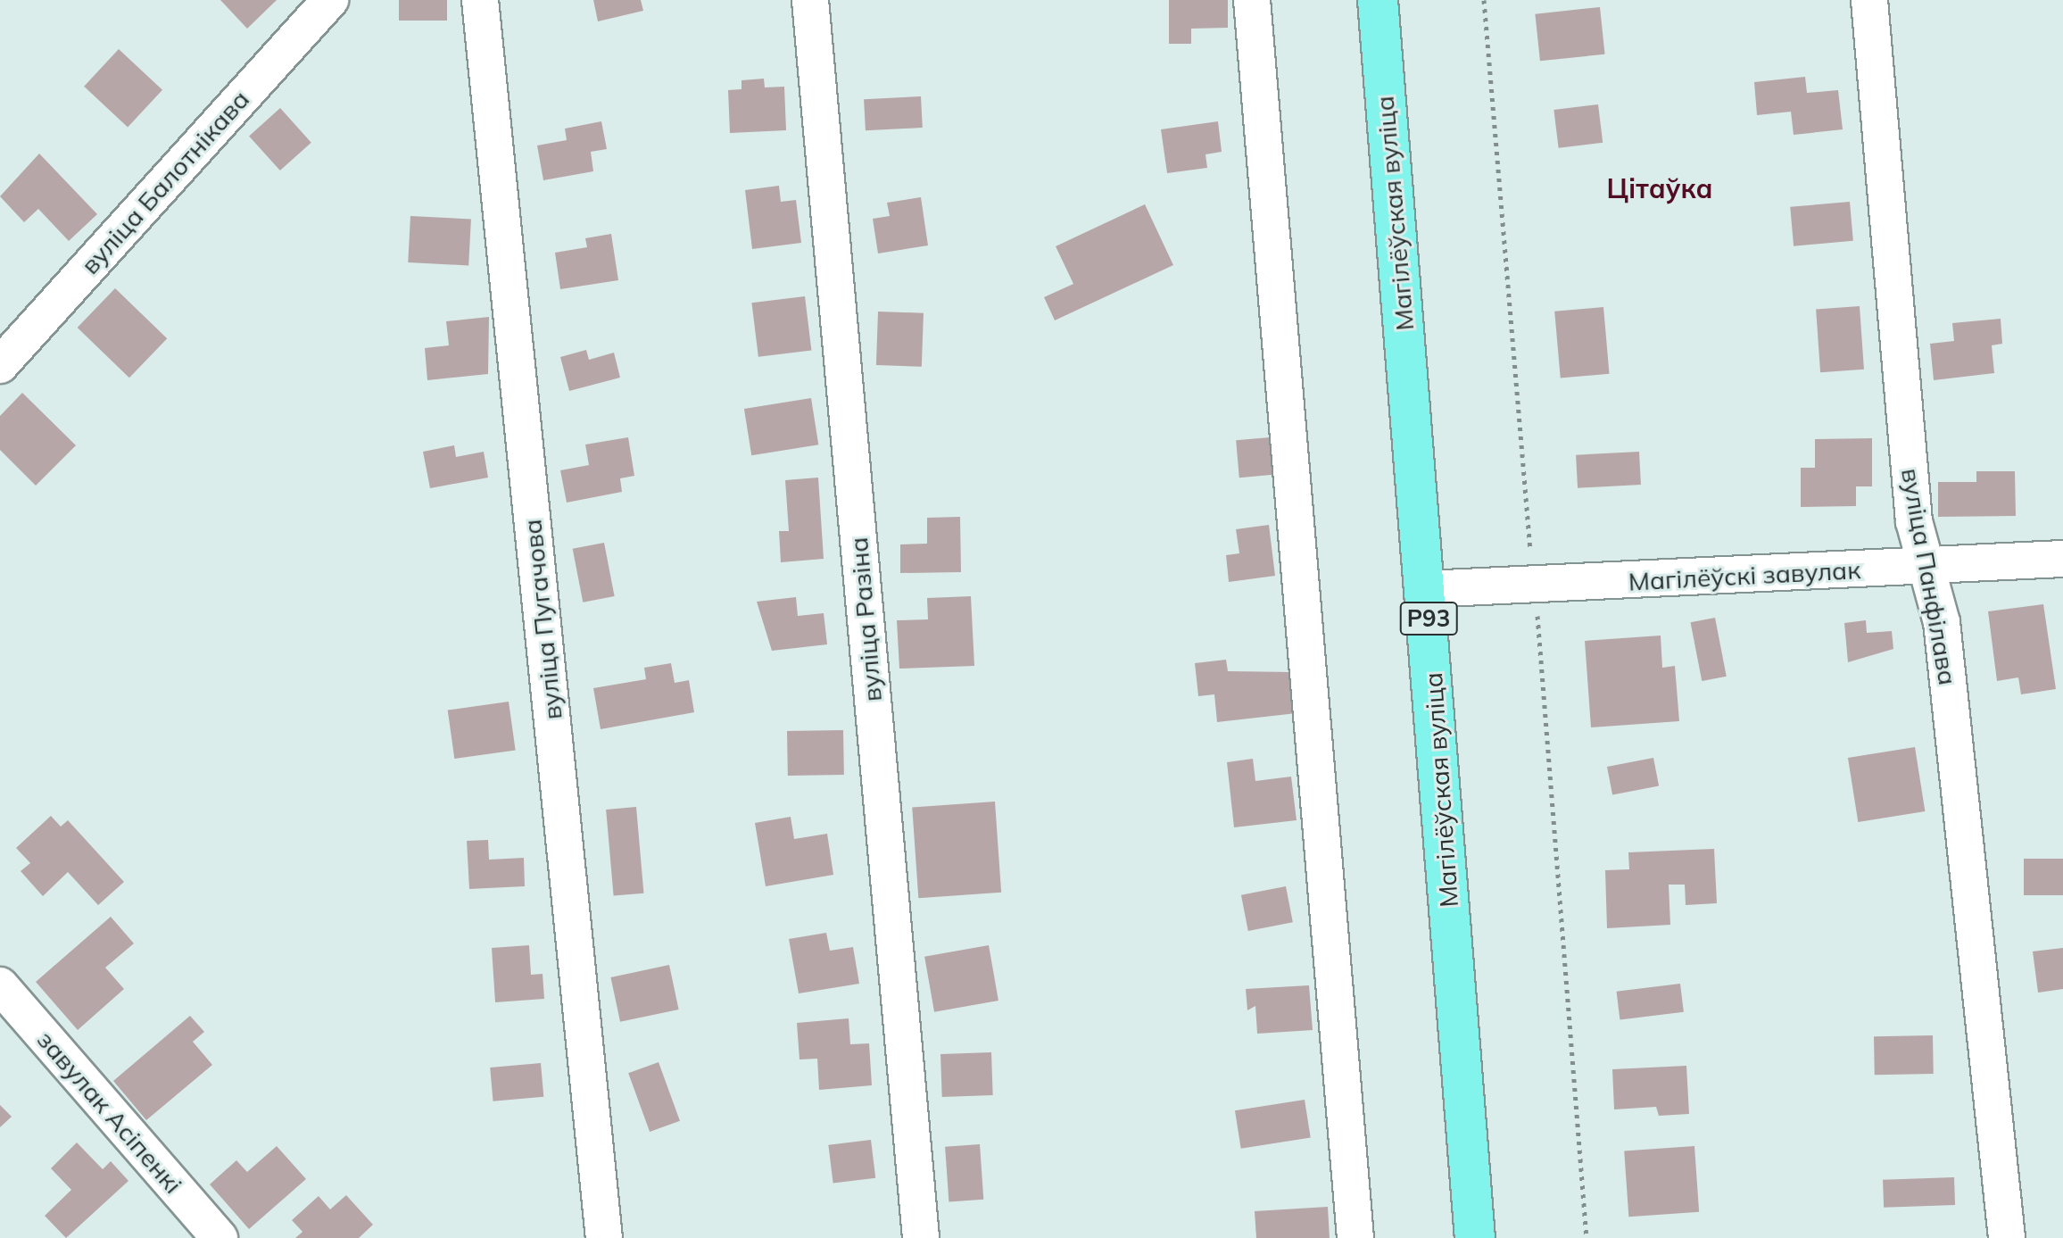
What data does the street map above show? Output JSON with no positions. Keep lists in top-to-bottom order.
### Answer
{
  "streets": {
    "main road": ["Магілёўская вуліца", "Р93"],
    "street": [
      "вуліца Балотнікава",
      "Магілёўскі завулак",
      "вуліца Панфілава",
      "вуліца Пугачова",
      "вуліца Разіна",
      "завулак Асіпенкі"
    ]
  },
  "crossings": [
    ["Магілёўская вуліца", "Магілёўскі завулак"],
    ["Магілёўскі завулак", "вуліца Панфілава"]
  ],
  "districts": ["Цітаўка"]
}
